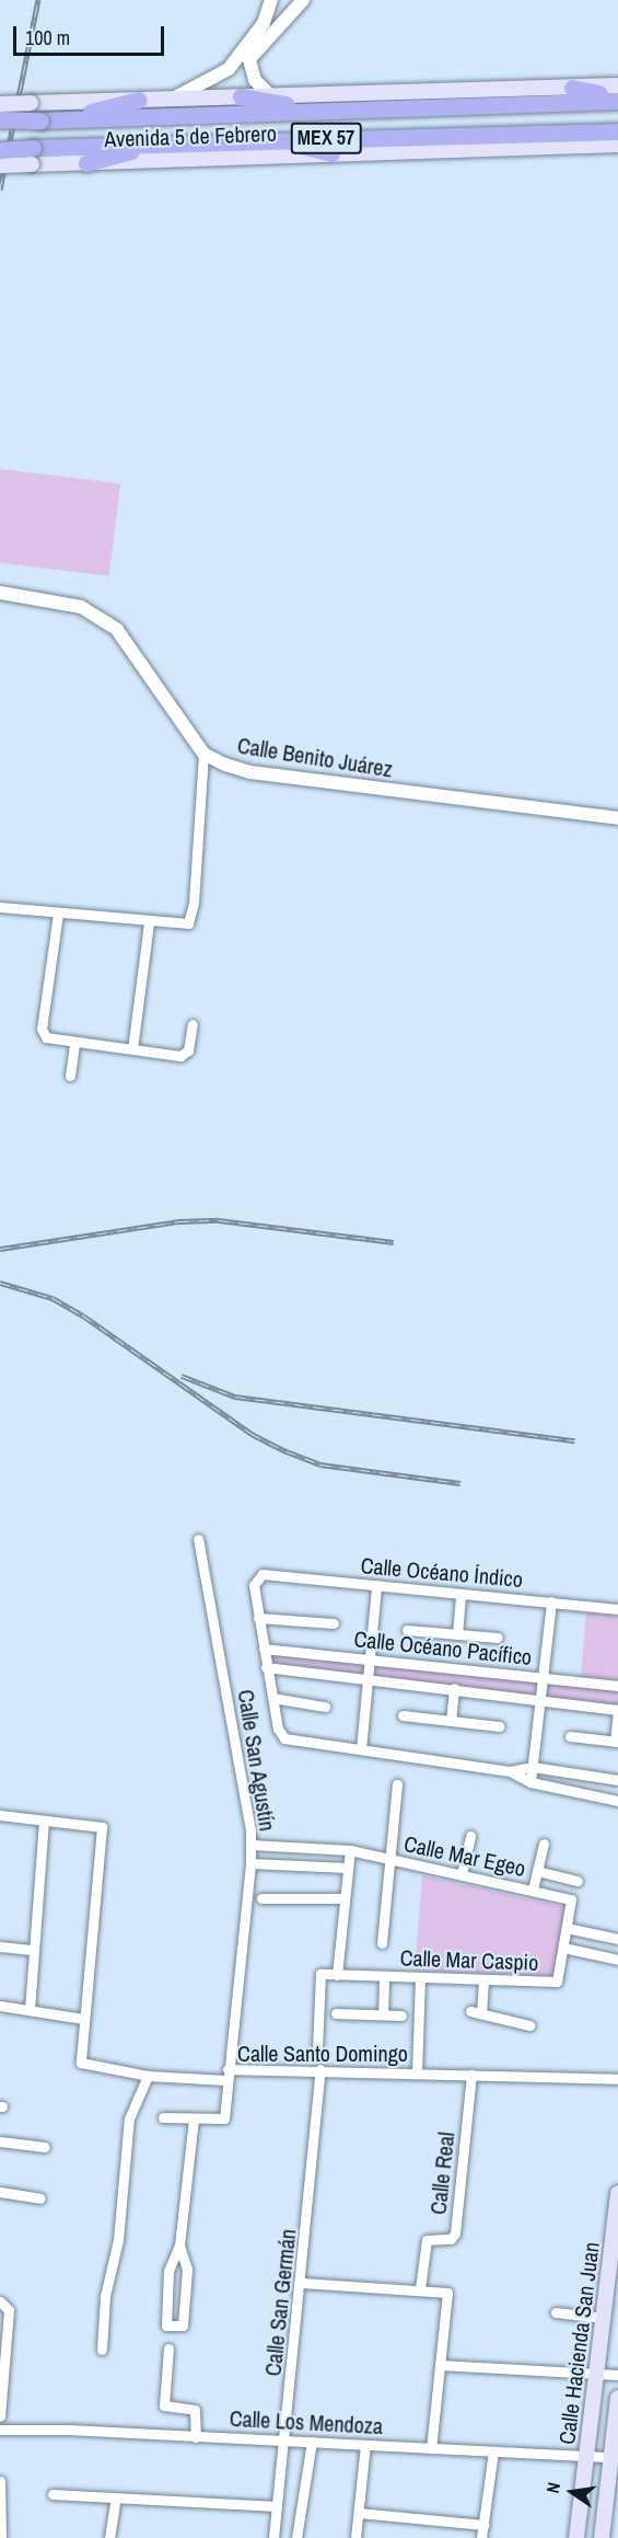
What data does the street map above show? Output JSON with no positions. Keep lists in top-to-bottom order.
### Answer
{
  "streets": {
    "highway": ["Avenida 5 de Febrero", "MEX 57"],
    "main road": ["Calle Hacienda San Juan"],
    "street": [
      "Calle Benito Juárez",
      "Calle Océano Índico",
      "Calle Océano Pacífico",
      "Calle San Agustín",
      "Calle Mar Egeo",
      "Calle Mar Caspio",
      "Calle Santo Domingo",
      "Calle Real",
      "Calle San Germán",
      "Calle Los Mendoza"
    ]
  },
  "crossings": [
    ["Calle San Agustín", "Calle Mar Egeo"],
    ["Calle San Agustín", "Calle Santo Domingo"],
    ["Calle Mar Egeo", "Calle Mar Caspio"],
    ["Calle Santo Domingo", "Calle Real"],
    ["Calle Santo Domingo", "Calle San Germán"],
    ["Calle San Germán", "Calle Los Mendoza"],
    ["Calle Hacienda San Juan", "Calle Los Mendoza"]
  ],
  "scale_bar": "100 m",
  "north": "left"
}
